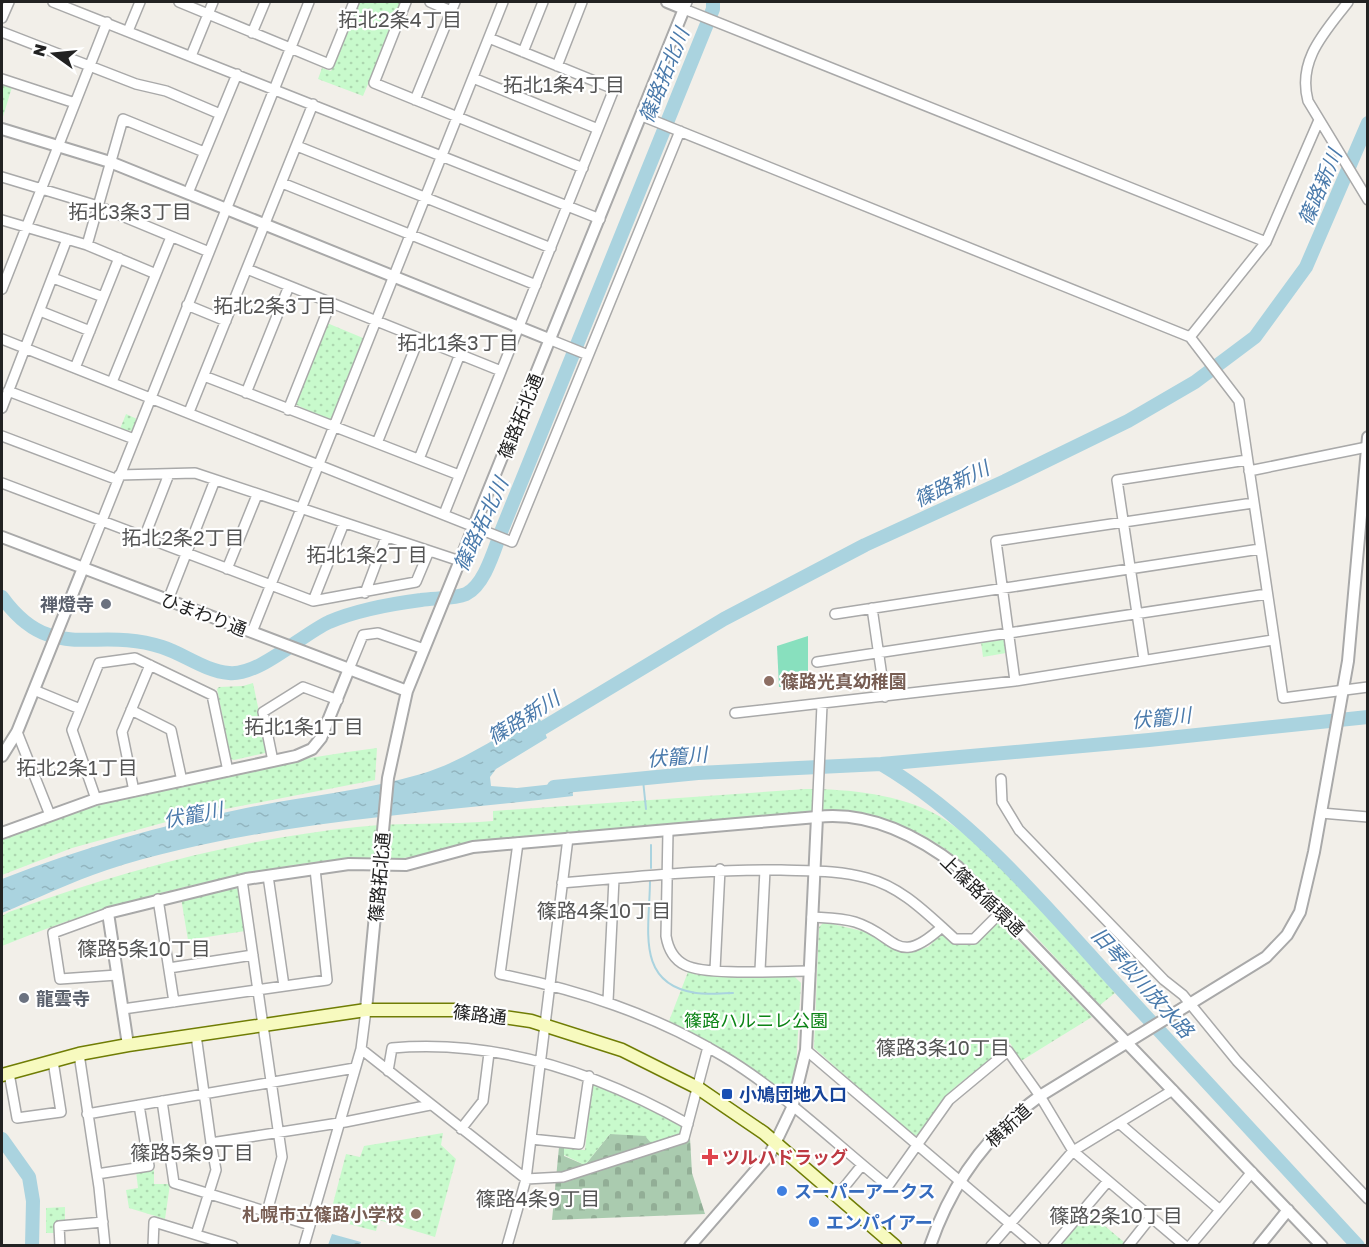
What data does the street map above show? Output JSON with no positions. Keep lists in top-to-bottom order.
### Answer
{
  "streets": {
    "main road": ["篠路通"],
    "street": [
      "篠路拓北通",
      "ひまわり通",
      "上篠路循環通",
      "横新道"
    ]
  },
  "crossings": [
    ["篠路拓北通", "ひまわり通"],
    ["篠路拓北通", "上篠路循環通"],
    ["篠路拓北通", "篠路通"],
    ["上篠路循環通", "横新道"]
  ],
  "districts": [
    "拓北2条4丁目",
    "拓北1条4丁目",
    "拓北3条3丁目",
    "拓北2条3丁目",
    "拓北1条3丁目",
    "拓北2条2丁目",
    "拓北1条2丁目",
    "拓北1条1丁目",
    "拓北2条1丁目",
    "篠路4条10丁目",
    "篠路5条10丁目",
    "篠路3条10丁目",
    "篠路5条9丁目",
    "篠路4条9丁目",
    "篠路2条10丁目"
  ],
  "water": [
    "篠路拓北川",
    "篠路新川",
    "伏籠川",
    "旧琴似川放水路"
  ],
  "parks": ["篠路ハルニレ公園"],
  "places": {
    "other": [
      "禅燈寺",
      "篠路光真幼稚園",
      "龍雲寺",
      "スーパーアークス",
      "札幌市立篠路小学校",
      "エンパイアー"
    ],
    "transit": ["小鳩団地入口"],
    "health": ["ツルハドラッグ"]
  },
  "north": "left"
}
